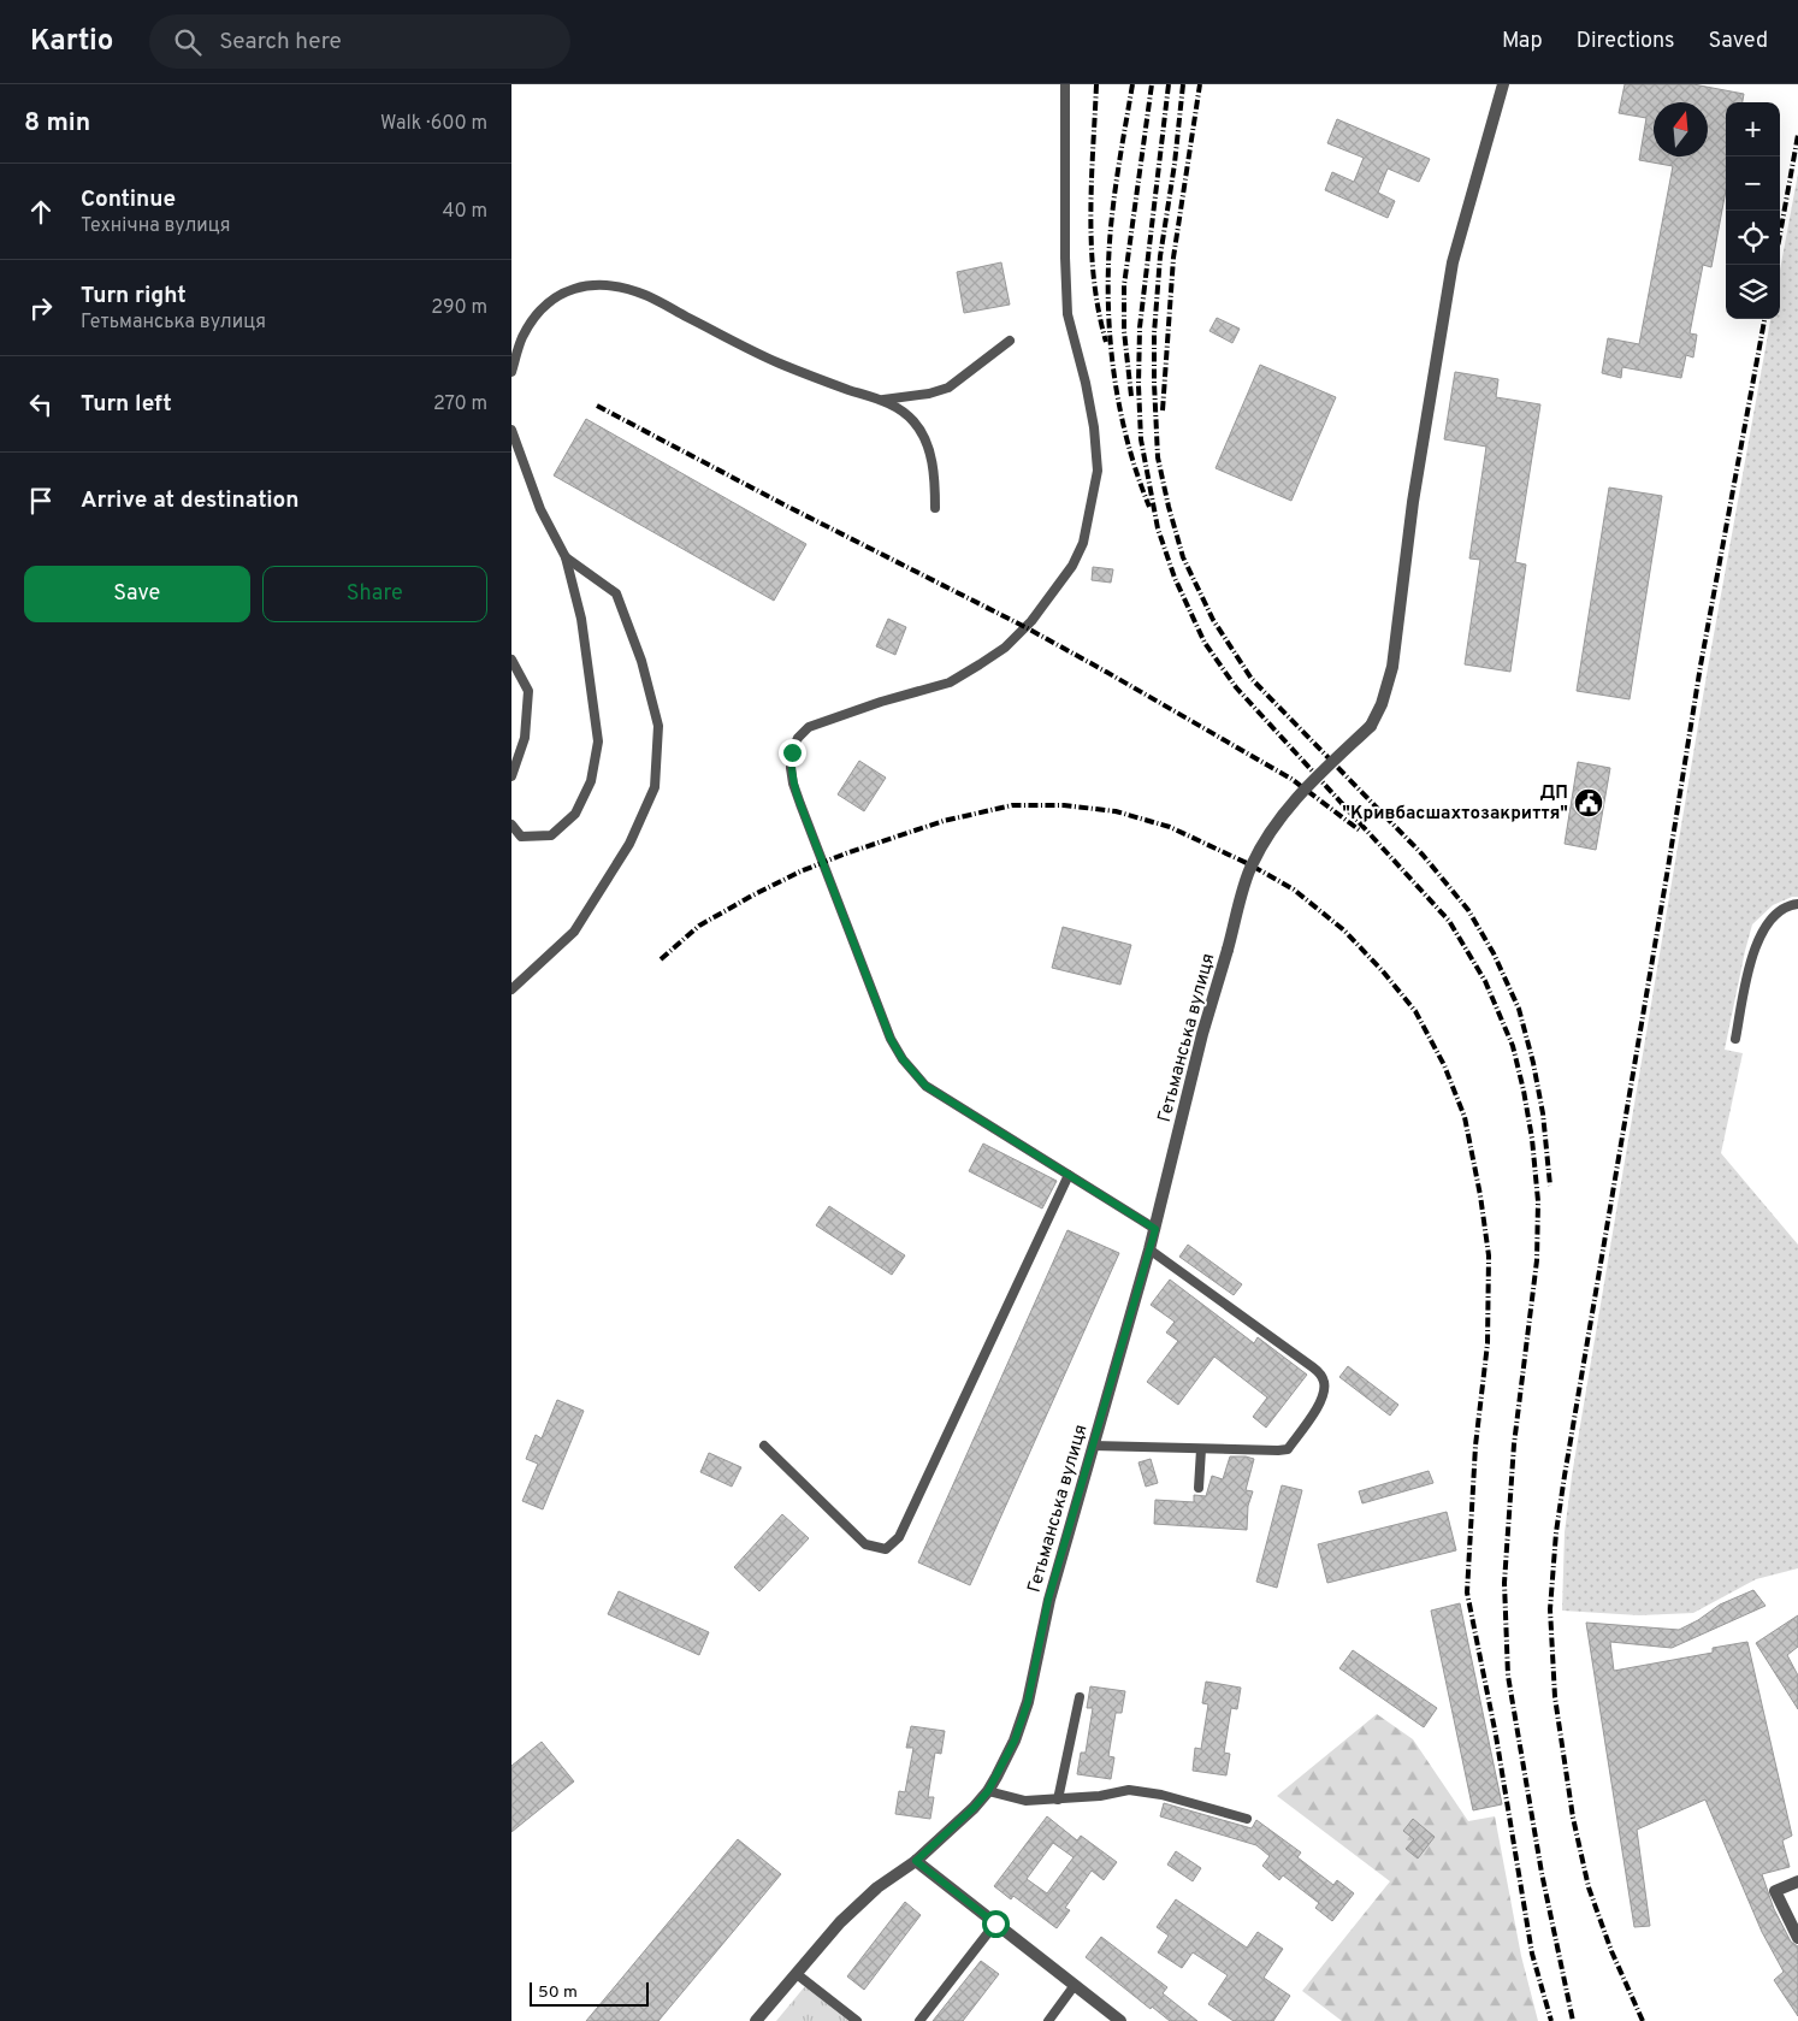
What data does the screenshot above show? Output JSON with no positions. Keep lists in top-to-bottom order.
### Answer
{
  "streets": {
    "street": ["Гетьманська вулиця"]
  },
  "places": {
    "public building": ["ДП \"Кривбасшахтозакриття\""]
  },
  "scale_bar": "50 m",
  "north": "top",
  "page": {
    "header": "Kartio",
    "search": "Search here",
    "nav": ["Map", "Directions", "Saved"],
    "heading": ["8 min", "Walk · 600 m"],
    "map_buttons": ["+", "−"],
    "list": [
      ["Continue", "Технічна вулиця", "40 m"],
      ["Turn right", "Гетьманська вулиця", "290 m"],
      ["Turn left", "270 m"],
      "Arrive at destination"
    ],
    "buttons": ["Save", "Share"],
    "scale": "50 m"
  }
}
